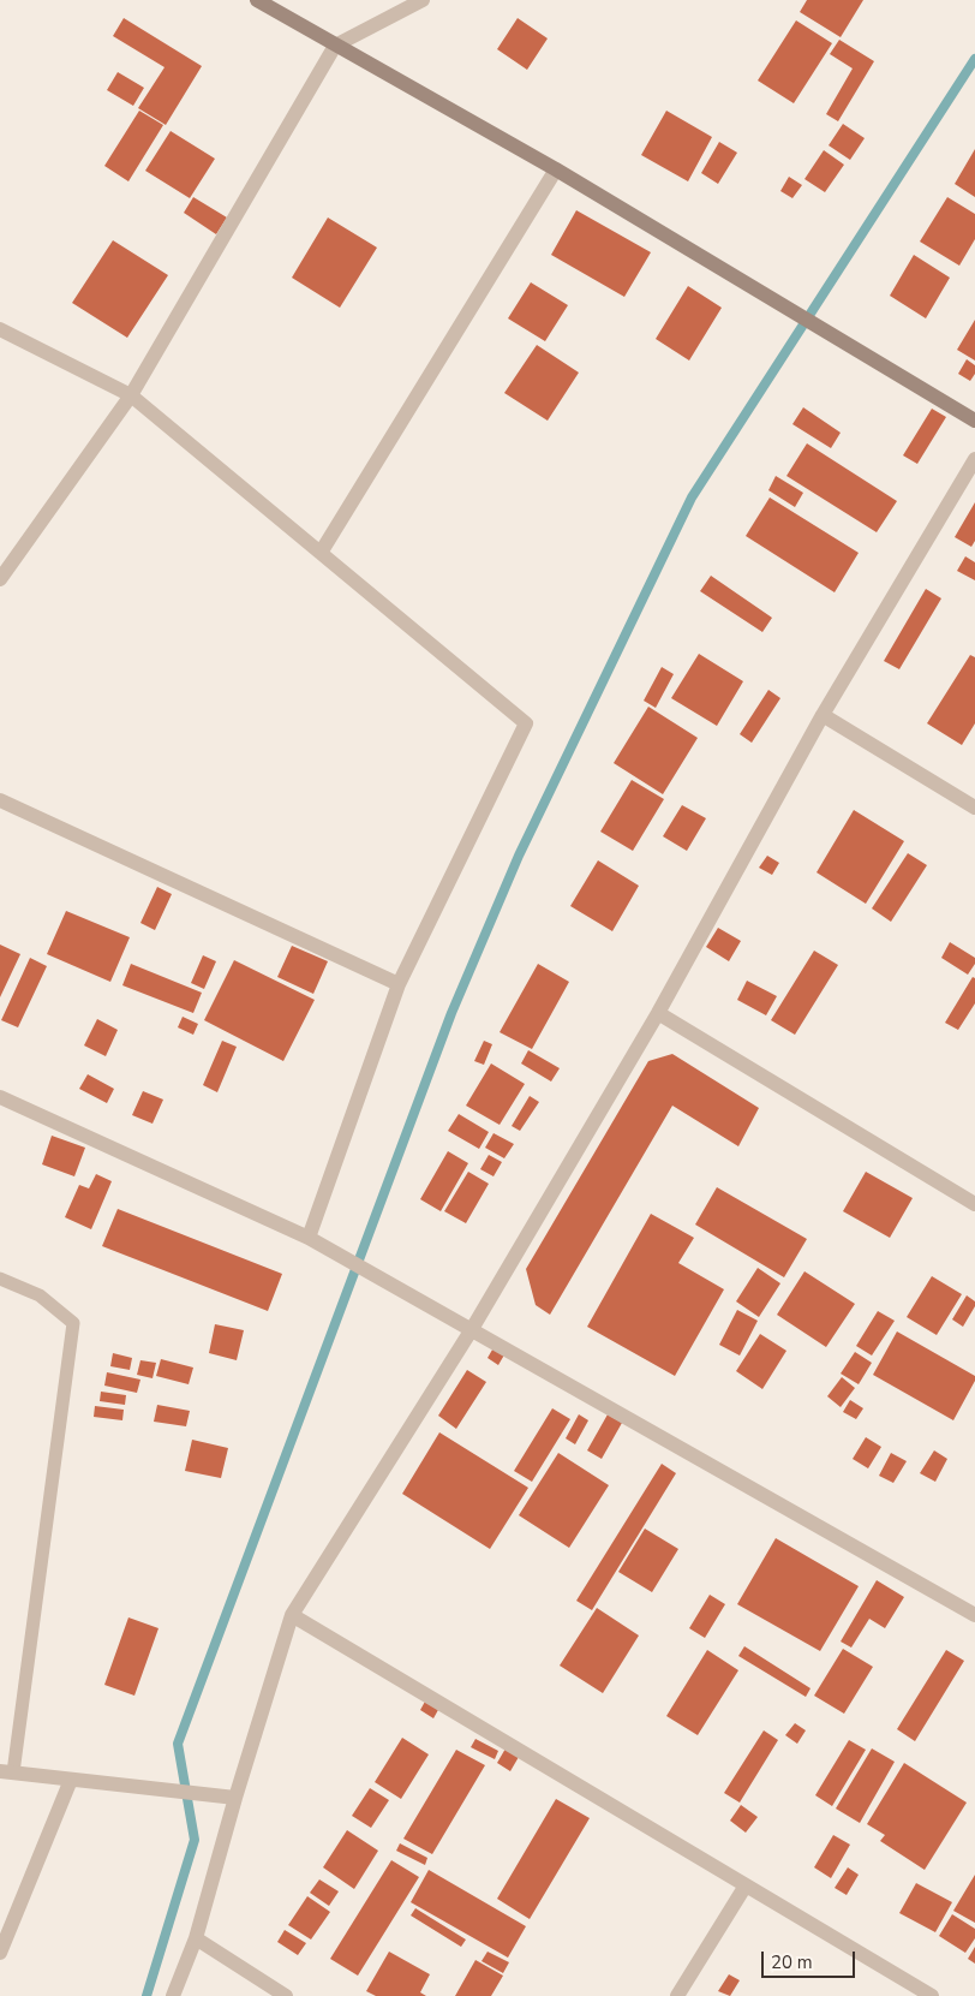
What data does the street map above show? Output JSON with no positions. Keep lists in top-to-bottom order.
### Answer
{
  "scale_bar": "20 m"
}
